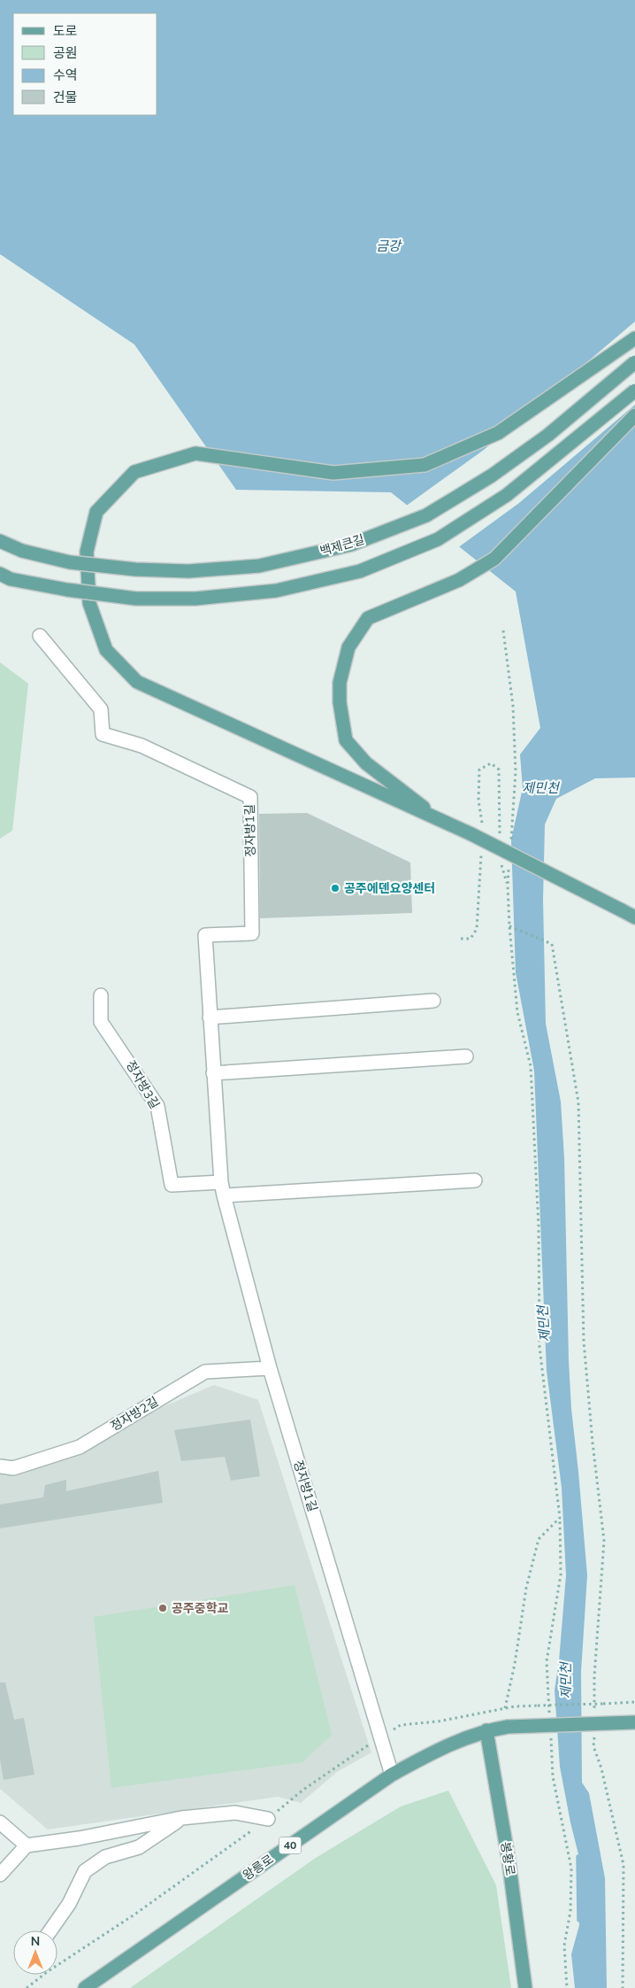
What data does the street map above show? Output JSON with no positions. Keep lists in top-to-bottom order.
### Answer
{
  "streets": {
    "main road": [
      "백제큰길",
      "40",
      "봉황로",
      "왕릉로"
    ],
    "street": ["정자방1길", "정자방3길", "정자방2길"]
  },
  "crossings": [
    ["정자방1길", "정자방3길"],
    ["정자방1길", "정자방2길"],
    ["정자방1길", "왕릉로"],
    ["봉황로", "왕릉로"]
  ],
  "water": ["금강", "제민천"],
  "places": ["공주에덴요양센터", "공주중학교"],
  "legend": [
    "도로",
    "공원",
    "수역",
    "건물"
  ],
  "north": "top"
}
